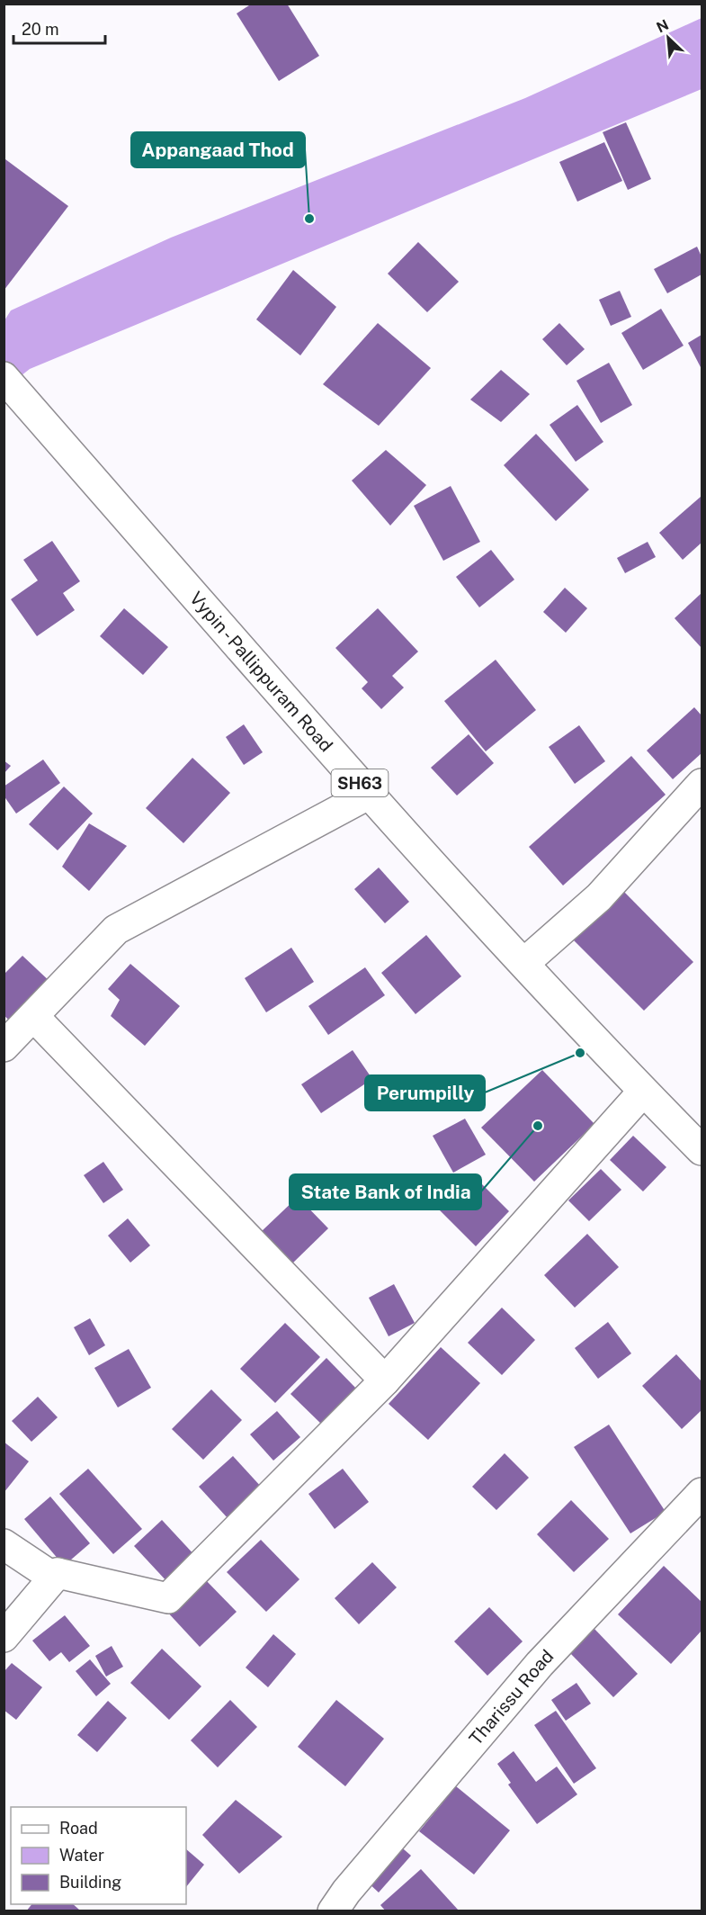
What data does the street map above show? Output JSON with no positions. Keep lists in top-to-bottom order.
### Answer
{
  "streets": {
    "street": ["Vypin - Pallippuram Road", "SH63", "Tharissu Road"]
  },
  "places": ["Appangaad Thod", "Perumpilly", "State Bank of India"],
  "legend": ["Road", "Water", "Building"],
  "scale_bar": "20 m",
  "north": "top left"
}
